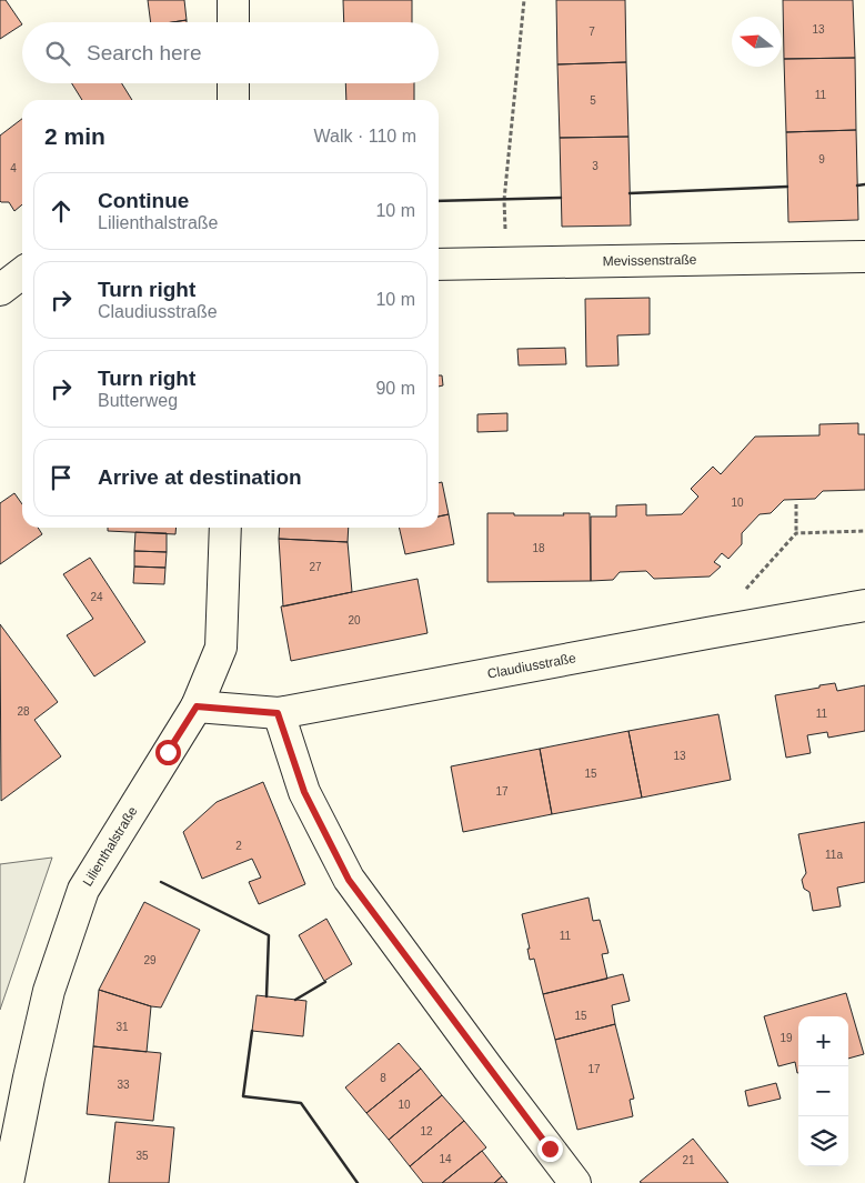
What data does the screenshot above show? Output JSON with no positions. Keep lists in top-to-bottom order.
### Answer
{
  "streets": {
    "street": ["Mevissenstraße", "Claudiusstraße", "Lilienthalstraße"]
  },
  "crossings": [
    ["Claudiusstraße", "Lilienthalstraße"]
  ],
  "house_numbers": [
    "13",
    "7",
    "11",
    "5",
    "9",
    "3",
    "4",
    "10",
    "18",
    "27",
    "24",
    "20",
    "28",
    "11",
    "13",
    "15",
    "17",
    "2",
    "11a",
    "11",
    "29",
    "15",
    "31",
    "19",
    "17",
    "8",
    "33",
    "10",
    "12",
    "35",
    "14",
    "21"
  ],
  "north": "left",
  "page": {
    "search": "Search here",
    "heading": ["2 min", "Walk · 110 m"],
    "list": [
      ["Continue", "Lilienthalstraße", "10 m"],
      ["Turn right", "Claudiusstraße", "10 m"],
      ["Turn right", "Butterweg", "90 m"],
      "Arrive at destination"
    ],
    "map_buttons": ["+", "−"]
  }
}
